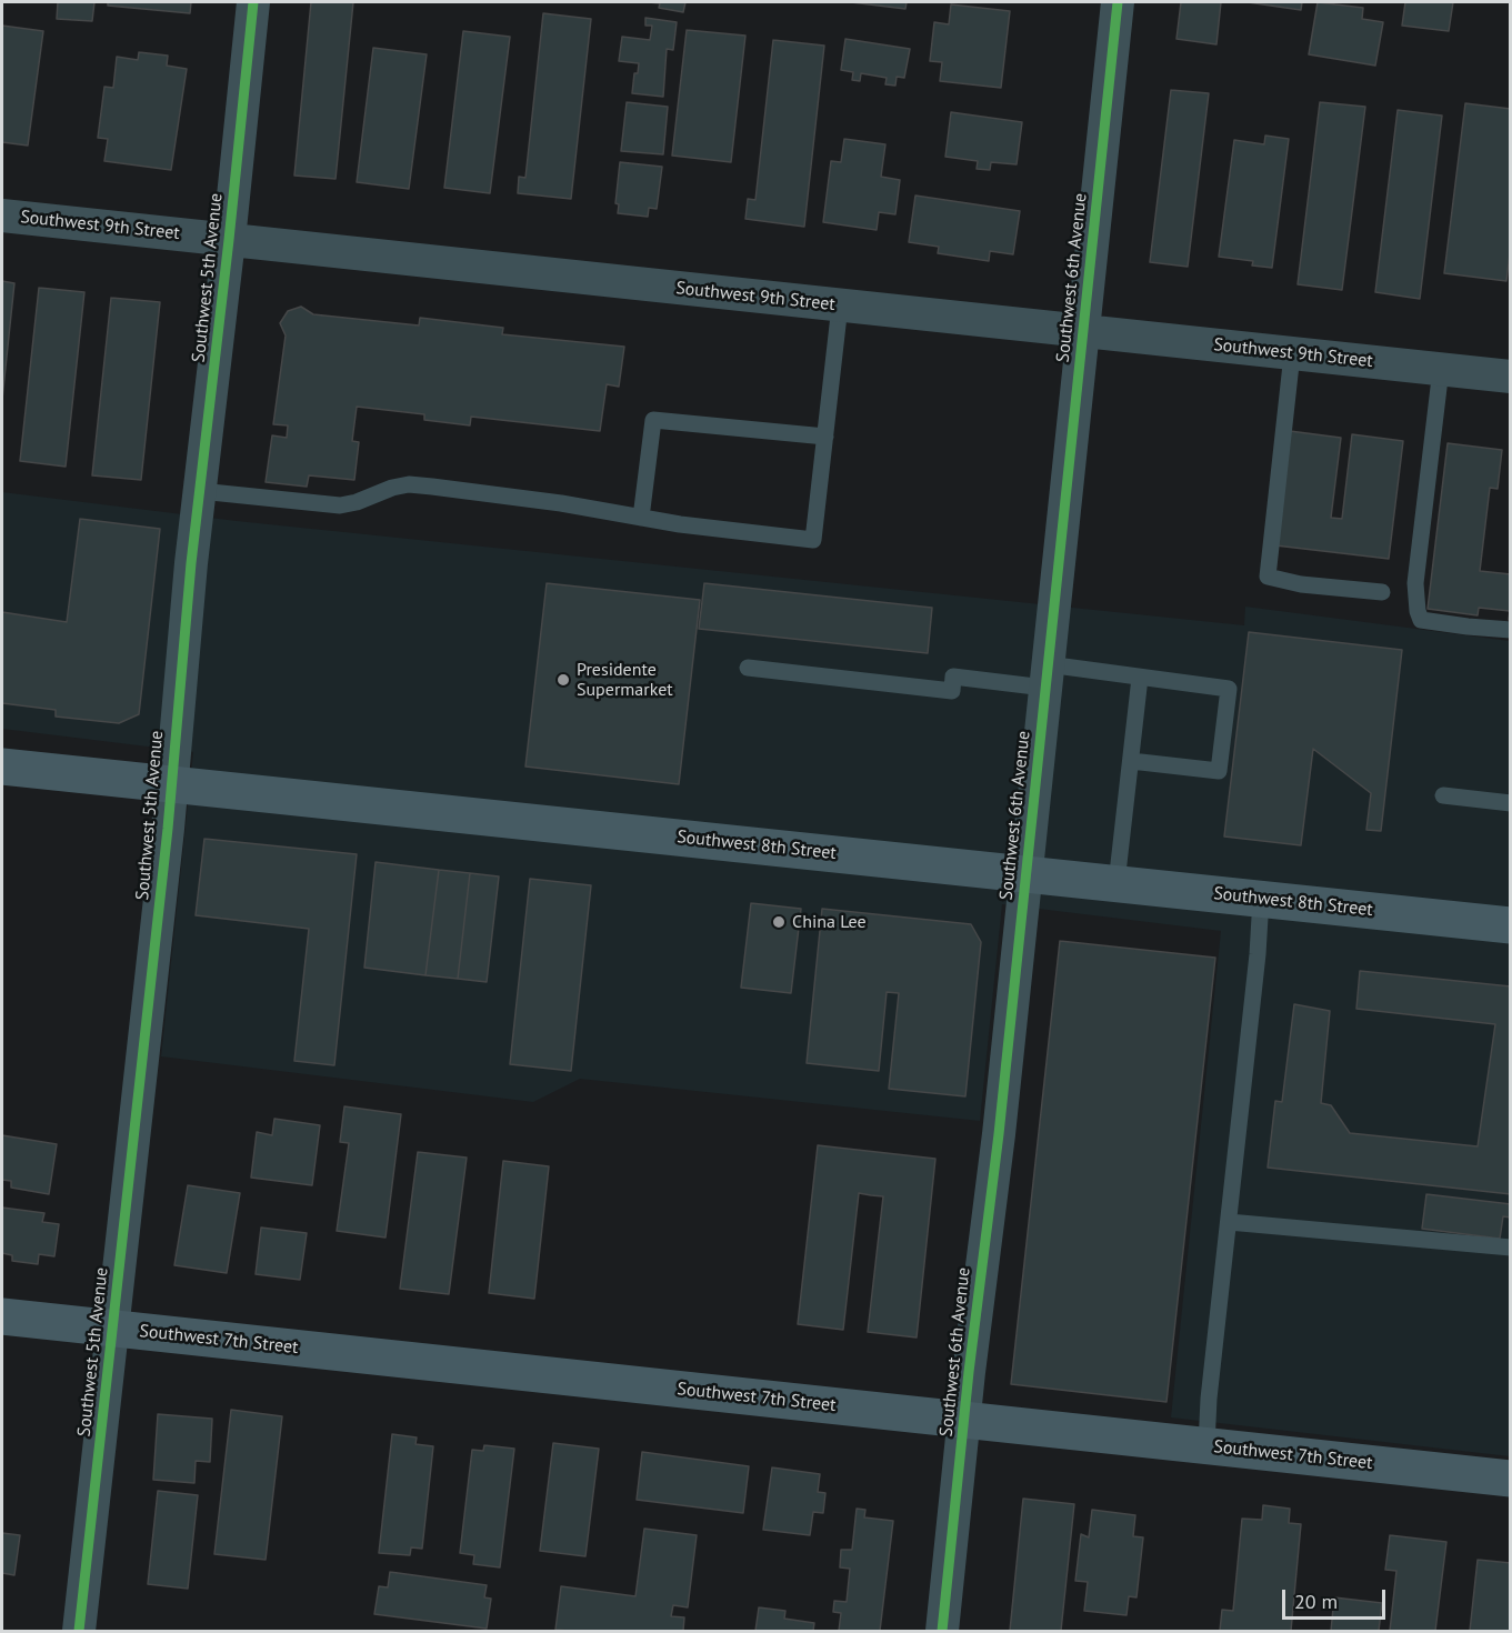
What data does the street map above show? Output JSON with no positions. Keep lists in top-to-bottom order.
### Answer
{
  "streets": {
    "main road": ["Southwest 8th Street", "Southwest 7th Street"],
    "street": ["Southwest 9th Street", "Southwest 5th Avenue", "Southwest 6th Avenue"]
  },
  "crossings": [
    ["Southwest 9th Street", "Southwest 5th Avenue"],
    ["Southwest 9th Street", "Southwest 6th Avenue"],
    ["Southwest 5th Avenue", "Southwest 8th Street"],
    ["Southwest 5th Avenue", "Southwest 7th Street"],
    ["Southwest 6th Avenue", "Southwest 8th Street"],
    ["Southwest 6th Avenue", "Southwest 7th Street"]
  ],
  "places": ["Presidente Supermarket", "China Lee"],
  "scale_bar": "20 m"
}
